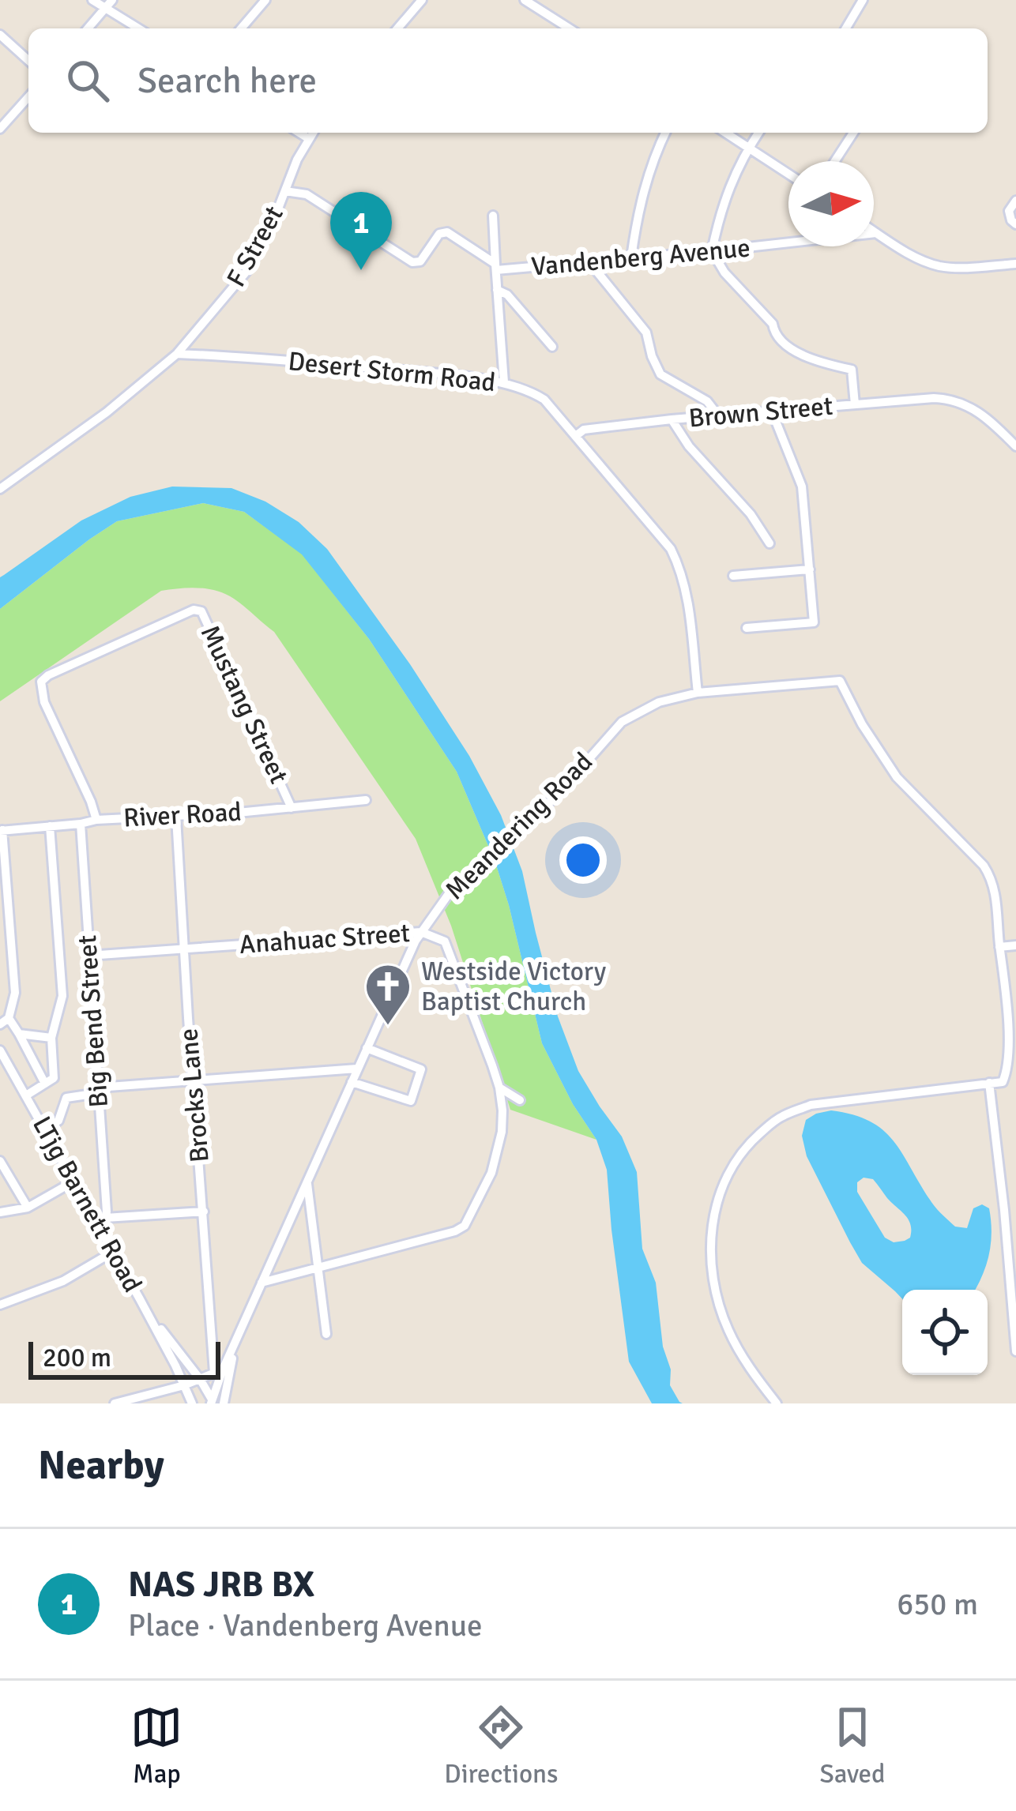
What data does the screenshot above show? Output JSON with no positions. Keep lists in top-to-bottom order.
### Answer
{
  "streets": {
    "street": [
      "F Street",
      "Vandenberg Avenue",
      "Desert Storm Road",
      "Brown Street",
      "Mustang Street",
      "River Road",
      "Meandering Road",
      "Anahuac Street",
      "Big Bend Street",
      "Brocks Lane",
      "LTjg Barnett Road"
    ]
  },
  "crossings": [
    ["F Street", "Vandenberg Avenue"],
    ["F Street", "Desert Storm Road"],
    ["Desert Storm Road", "Brown Street"],
    ["Desert Storm Road", "Meandering Road"],
    ["Mustang Street", "River Road"],
    ["River Road", "Big Bend Street"],
    ["River Road", "Brocks Lane"],
    ["Meandering Road", "Anahuac Street"],
    ["Meandering Road", "Brocks Lane"],
    ["Meandering Road", "LTjg Barnett Road"],
    ["Anahuac Street", "Big Bend Street"],
    ["Anahuac Street", "Brocks Lane"],
    ["Big Bend Street", "LTjg Barnett Road"]
  ],
  "places": {
    "church": ["Westside Victory Baptist Church"]
  },
  "scale_bar": "200 m",
  "north": "right",
  "page": {
    "search": "Search here",
    "pins": "1",
    "scale": "200 m",
    "heading": "Nearby",
    "list": [
      {
        "mark": "1",
        "name": "NAS JRB BX",
        "note": "Place · Vandenberg Avenue",
        "value": "650 m"
      }
    ],
    "nav": ["Map", "Directions", "Saved"]
  }
}
